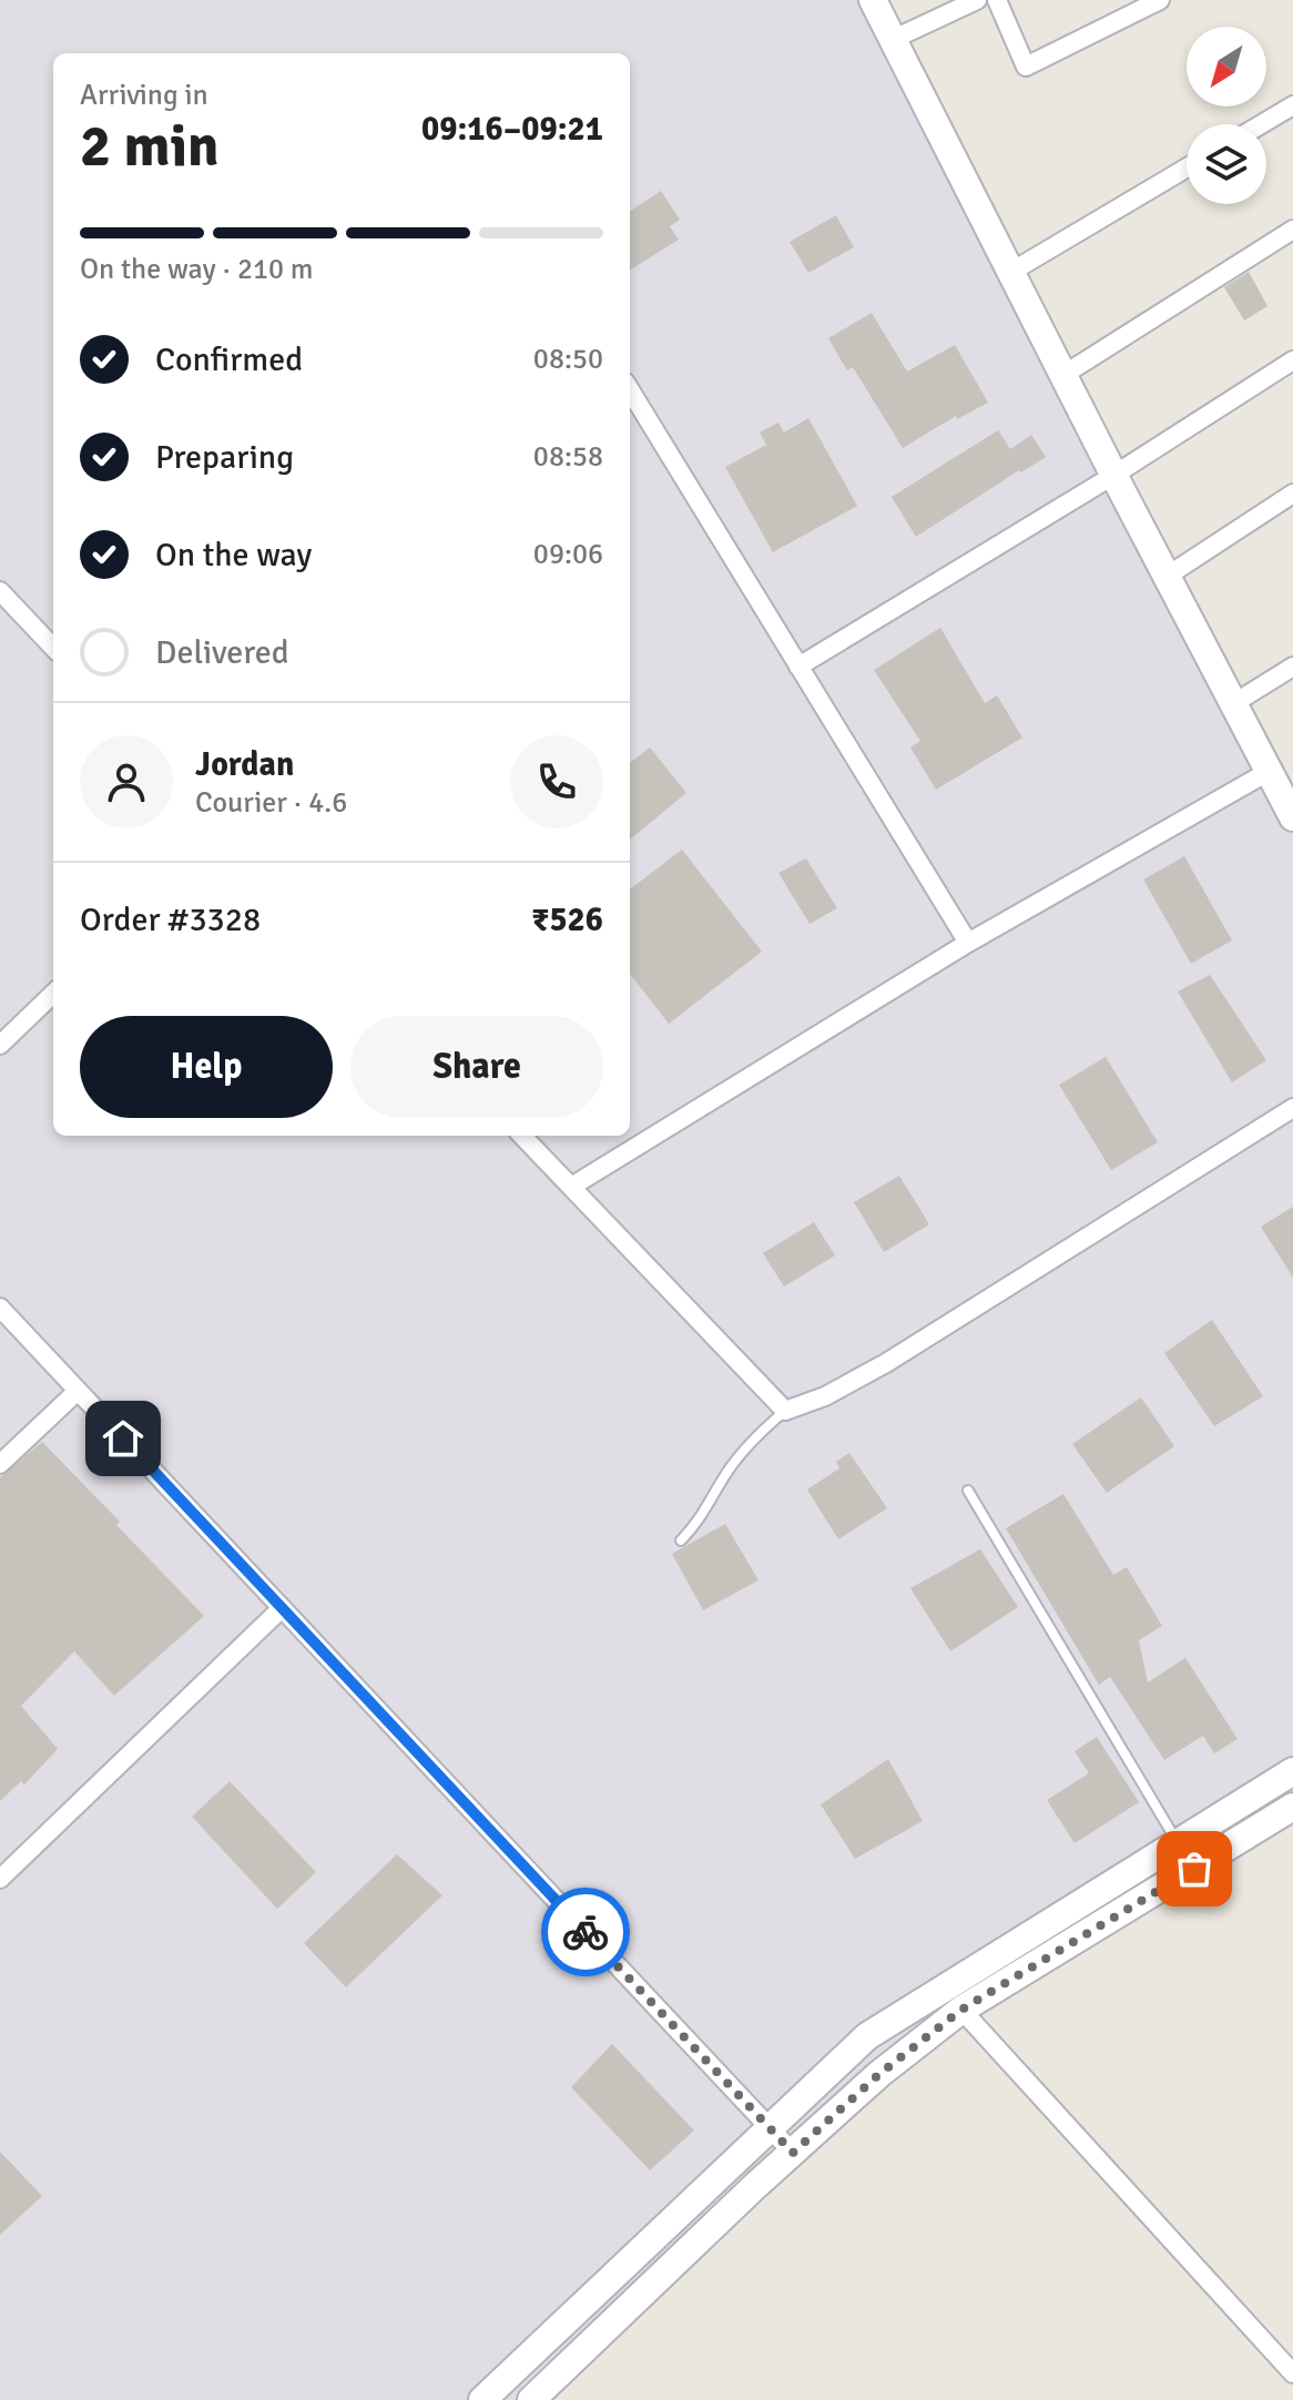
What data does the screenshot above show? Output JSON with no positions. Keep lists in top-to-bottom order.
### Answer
{
  "north": "bottom left",
  "page": {
    "heading": ["2 min", "Arriving in", "09:16–09:21"],
    "panel": [
      "Jordan",
      "Courier · 4.6",
      "Order #3328",
      "₹526"
    ],
    "bar": "On the way · 210 m",
    "list": [
      ["Confirmed", "08:50"],
      ["Preparing", "08:58"],
      ["On the way", "09:06"],
      "Delivered"
    ],
    "buttons": ["Help", "Share"]
  }
}
